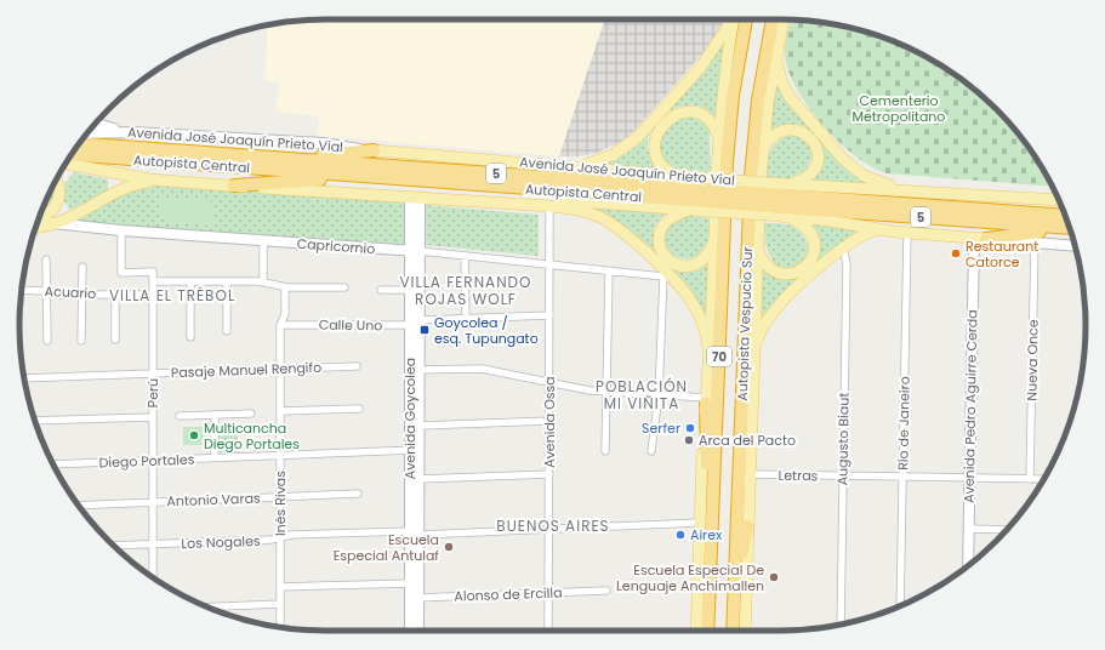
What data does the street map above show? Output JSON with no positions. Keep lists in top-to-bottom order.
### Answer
{
  "streets": {
    "highway": [
      "Autopista Central",
      "5",
      "Autopista Vespucio Sur",
      "70"
    ],
    "main road": ["Avenida José Joaquín Prieto Vial"],
    "street": [
      "Capricornio",
      "Acuario",
      "Calle Uno",
      "Nueva Once",
      "Pasaje Manuel Rengifo",
      "Perú",
      "Avenida Pedro Aguirre Cerda",
      "Avenida Goycolea",
      "Avenida Ossa",
      "Río de Janeiro",
      "Augusto Biaut",
      "Diego Portales",
      "Letras",
      "Antonio Varas",
      "Inés Rivas",
      "Los Nogales",
      "Alonso de Ercilla"
    ]
  },
  "crossings": [
    ["Avenida José Joaquín Prieto Vial", "Autopista Central"],
    ["Avenida José Joaquín Prieto Vial", "Nueva Once"],
    ["Avenida José Joaquín Prieto Vial", "Avenida Pedro Aguirre Cerda"],
    ["Avenida José Joaquín Prieto Vial", "Avenida Goycolea"],
    ["Avenida José Joaquín Prieto Vial", "Avenida Ossa"],
    ["Avenida José Joaquín Prieto Vial", "Río de Janeiro"],
    ["Avenida José Joaquín Prieto Vial", "Augusto Biaut"],
    ["Capricornio", "Avenida Goycolea"],
    ["Capricornio", "Avenida Ossa"],
    ["Acuario", "Perú"],
    ["Calle Uno", "Avenida Goycolea"],
    ["Calle Uno", "Inés Rivas"],
    ["Nueva Once", "Letras"],
    ["Pasaje Manuel Rengifo", "Perú"],
    ["Pasaje Manuel Rengifo", "Inés Rivas"],
    ["Perú", "Diego Portales"],
    ["Perú", "Antonio Varas"],
    ["Perú", "Los Nogales"],
    ["Avenida Pedro Aguirre Cerda", "Letras"],
    ["Avenida Goycolea", "Diego Portales"],
    ["Avenida Goycolea", "Los Nogales"],
    ["Avenida Goycolea", "Alonso de Ercilla"],
    ["Avenida Ossa", "Los Nogales"],
    ["Avenida Ossa", "Alonso de Ercilla"],
    ["Río de Janeiro", "Letras"],
    ["Augusto Biaut", "Letras"],
    ["Diego Portales", "Inés Rivas"],
    ["Antonio Varas", "Inés Rivas"],
    ["Inés Rivas", "Los Nogales"]
  ],
  "districts": [
    "VILLA FERNANDO ROJAS WOLF",
    "VILLA EL TRÉBOL",
    "POBLACIÓN MI VIÑITA",
    "BUENOS AIRES"
  ],
  "parks": ["Cementerio Metropolitano"],
  "places": {
    "other": [
      "Restaurant Catorce",
      "Serfer",
      "Multicancha Diego Portales",
      "Arca del Pacto",
      "Airex",
      "Escuela Especial Antulaf",
      "Escuela Especial De Lenguaje Anchimallen"
    ],
    "transit": ["Goycolea / esq. Tupungato"]
  }
}
